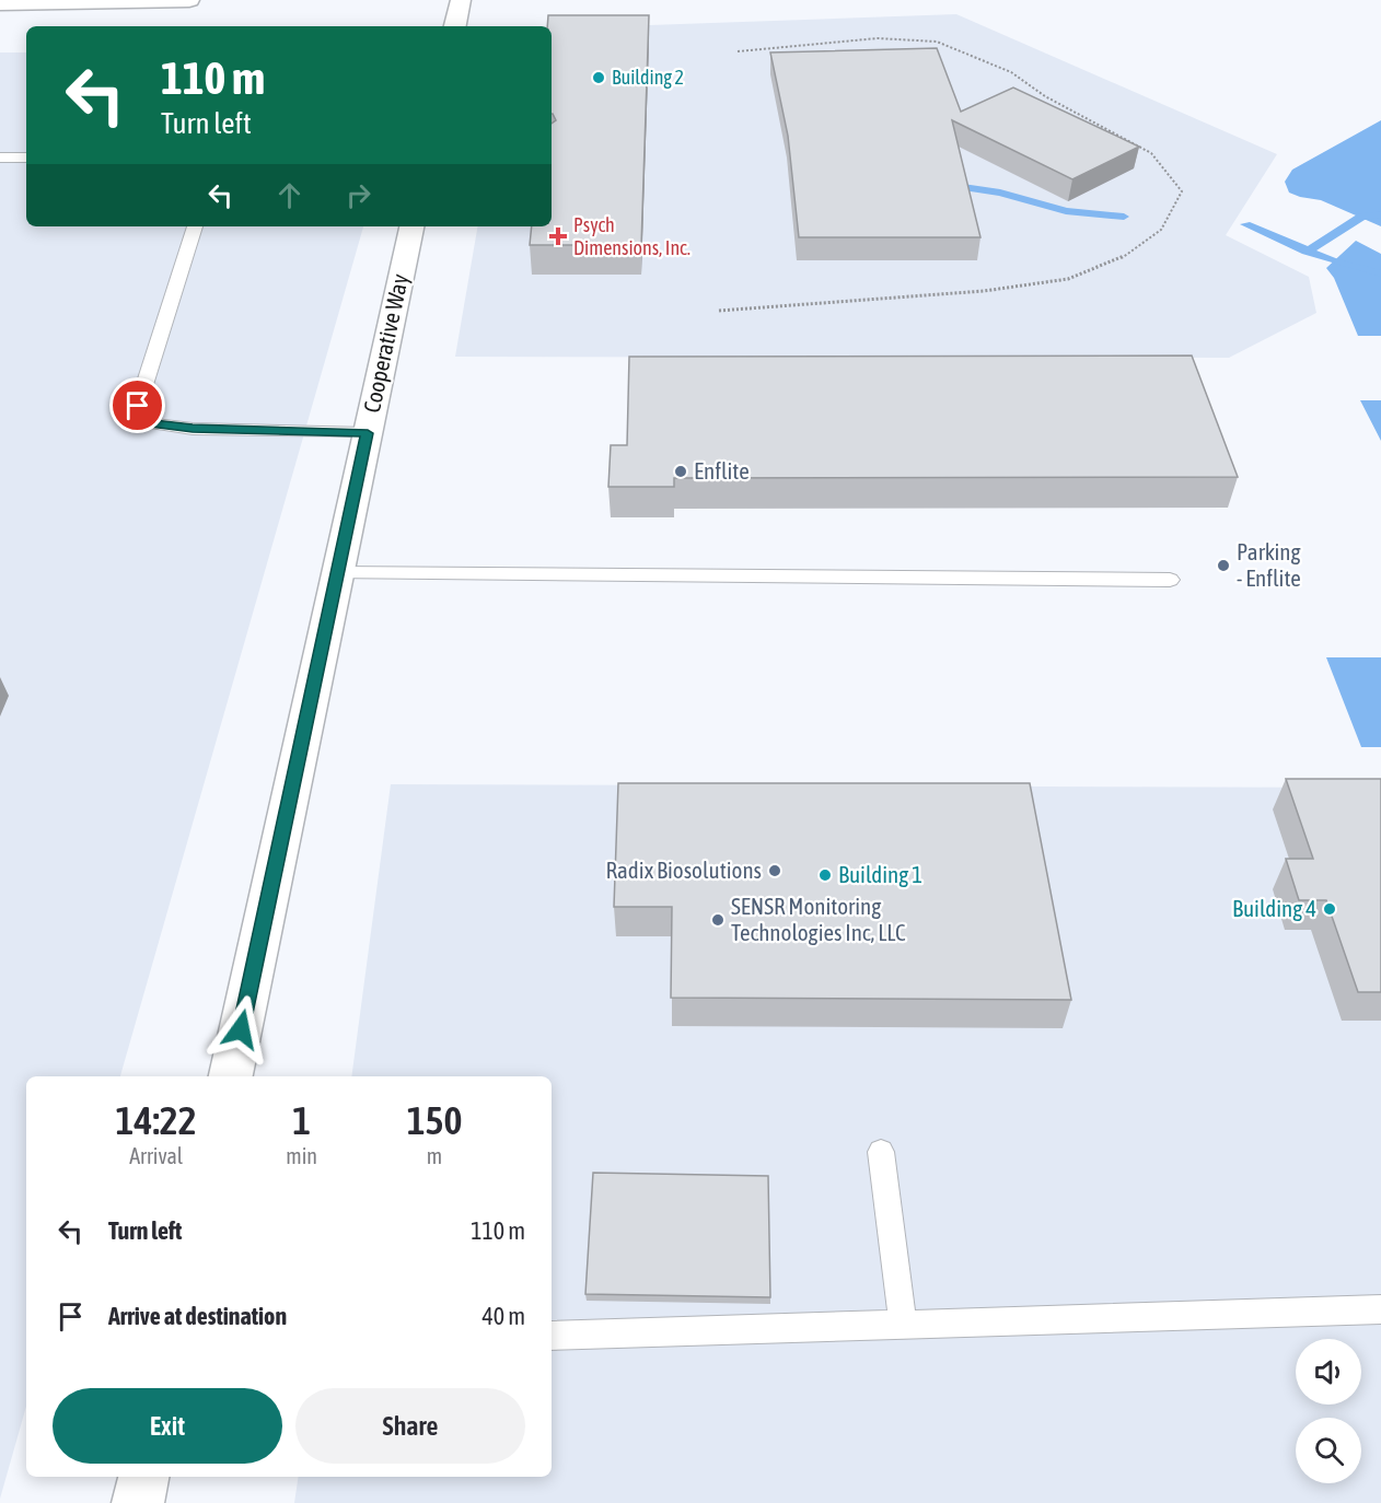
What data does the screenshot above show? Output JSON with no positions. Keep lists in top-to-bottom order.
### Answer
{
  "streets": {
    "street": ["Cooperative Way"]
  },
  "places": {
    "other": [
      "Building 2",
      "Enflite",
      "Parking - Enflite",
      "Radix Biosolutions",
      "Building 1",
      "Building 4",
      "SENSR Monitoring Technologies Inc, LLC"
    ],
    "health": ["Psych Dimensions, Inc."]
  },
  "page": {
    "turn": ["110 m", "Turn left"],
    "eta": [
      "14:22",
      "Arrival",
      "1",
      "min",
      "150",
      "m"
    ],
    "list": [
      {
        "name": "Turn left",
        "value": "110 m"
      },
      {
        "name": "Arrive at destination",
        "value": "40 m"
      }
    ],
    "buttons": ["Exit", "Share"]
  }
}
